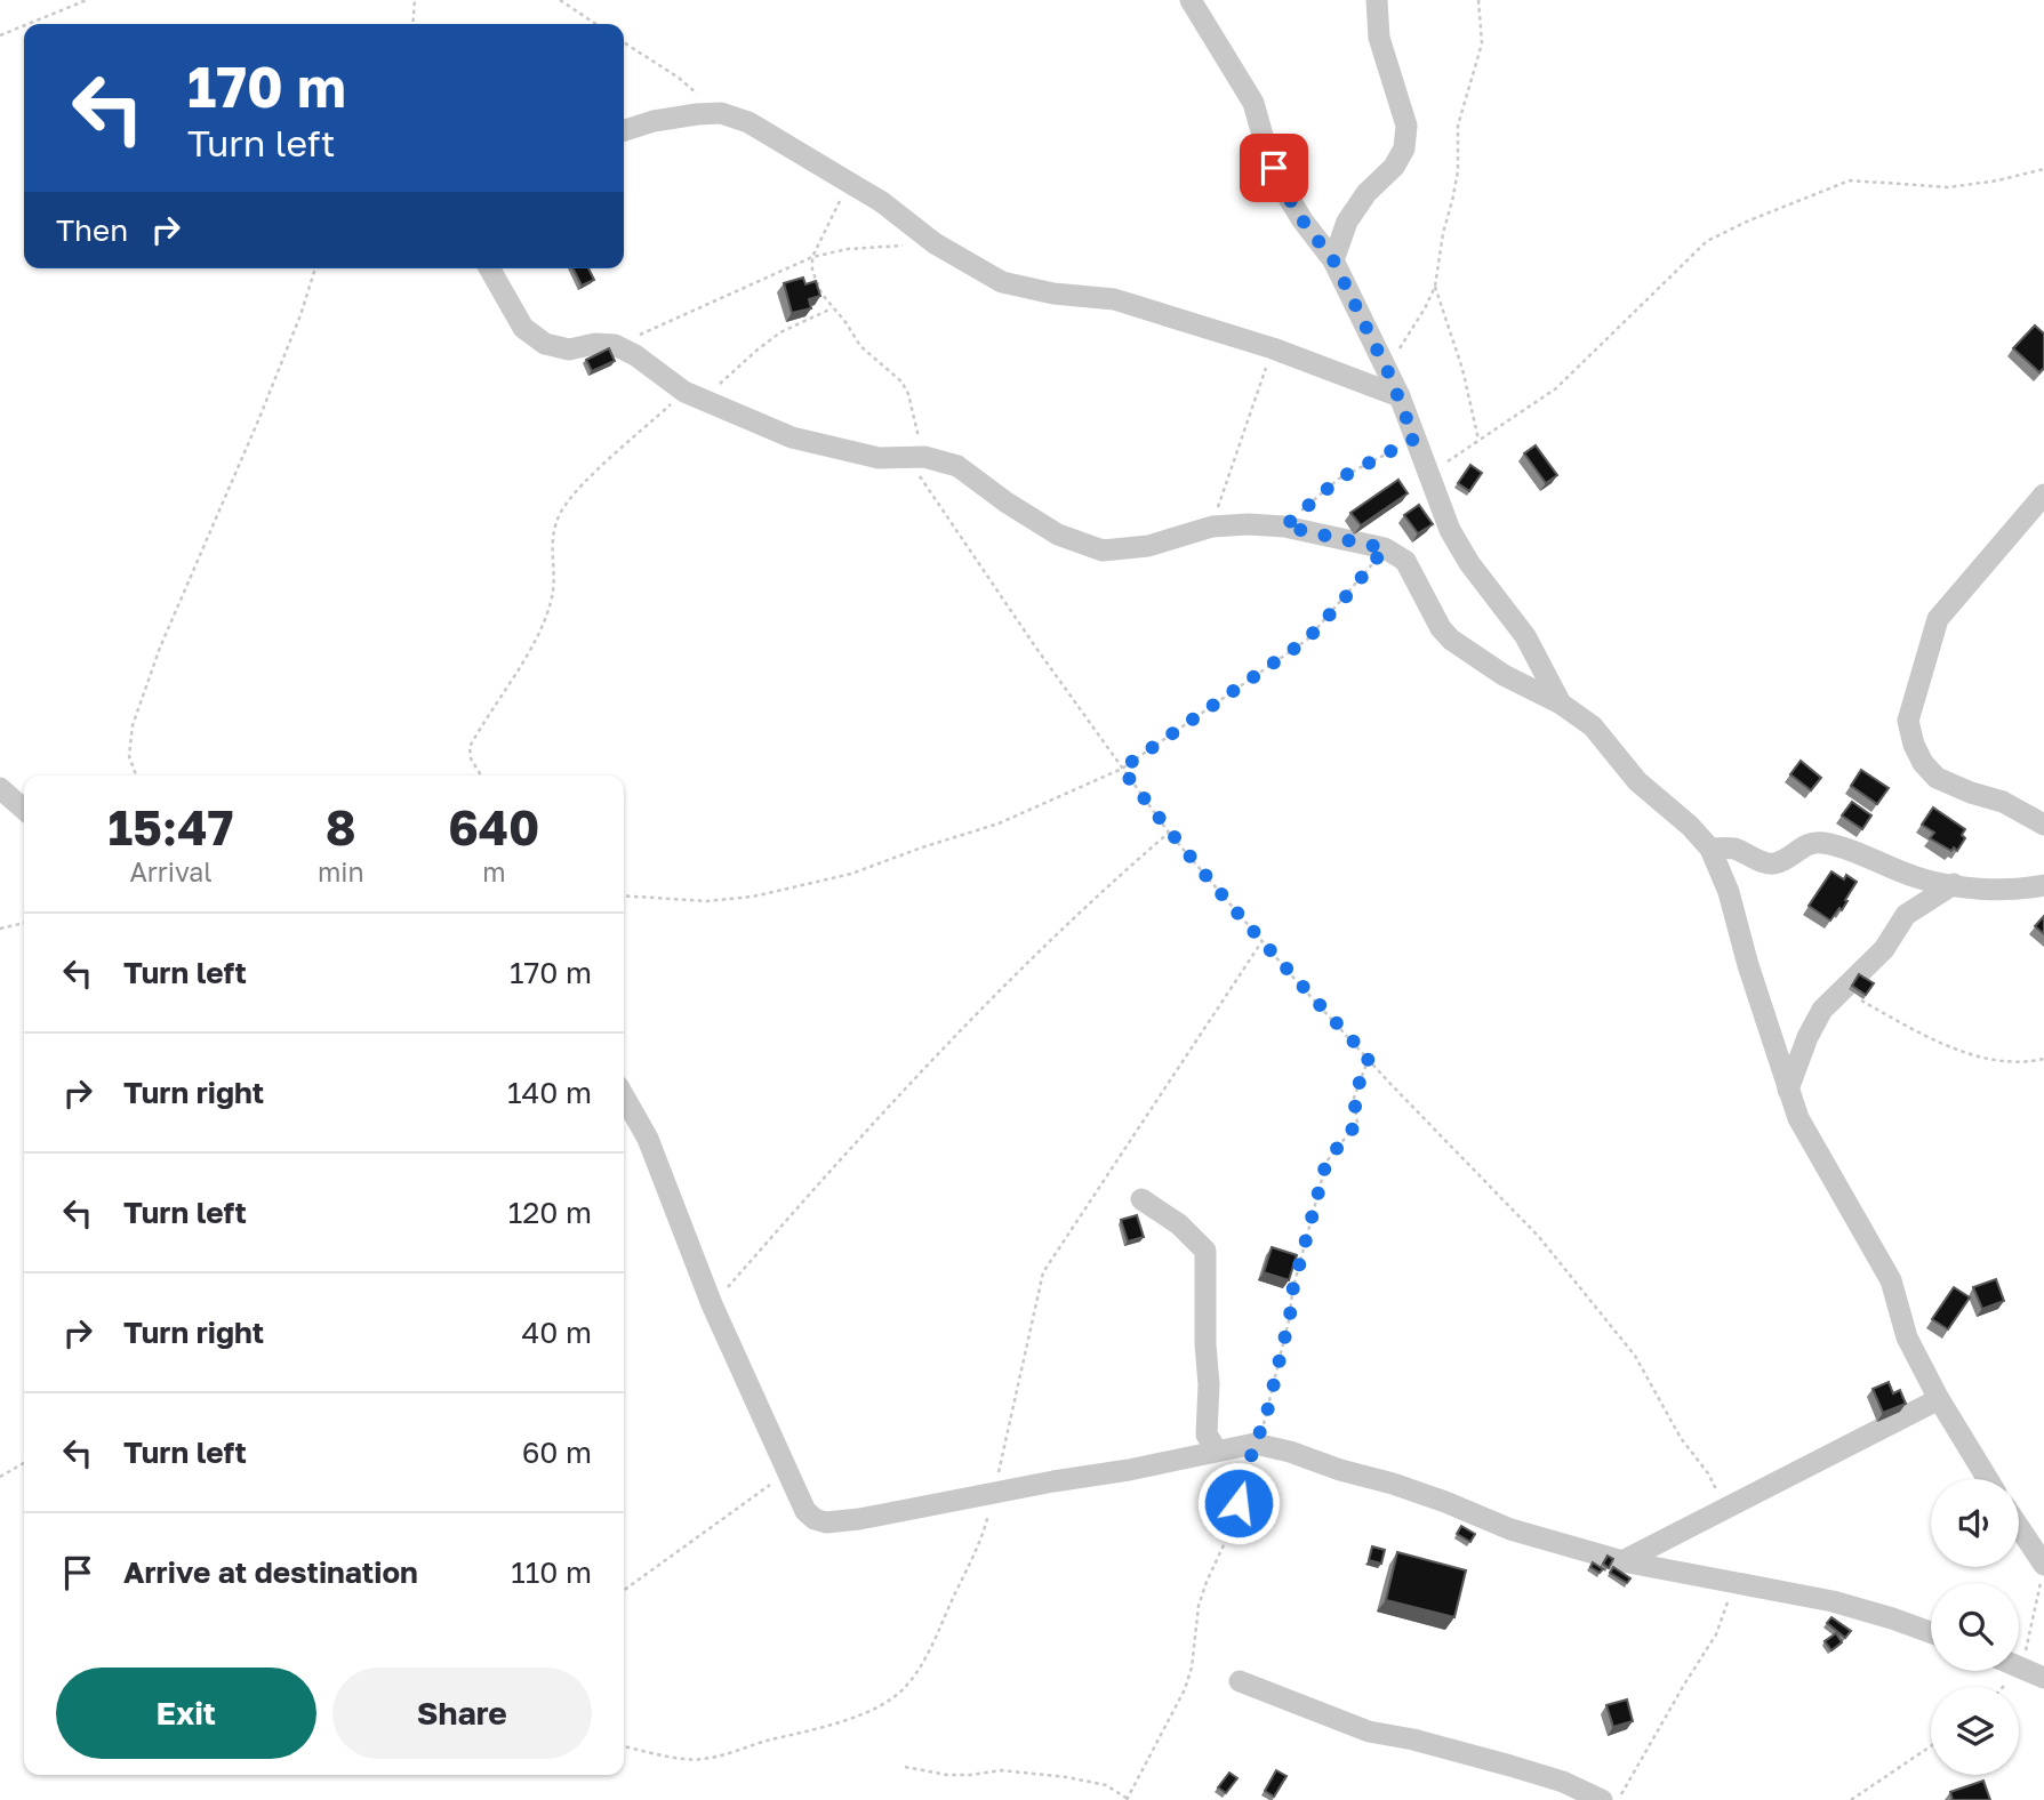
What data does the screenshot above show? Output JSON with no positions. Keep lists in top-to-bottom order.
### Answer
{
  "page": {
    "turn": ["170 m", "Turn left"],
    "then": "Then",
    "eta": [
      "15:47",
      "Arrival",
      "8",
      "min",
      "640",
      "m"
    ],
    "list": [
      {
        "name": "Turn left",
        "value": "170 m"
      },
      {
        "name": "Turn right",
        "value": "140 m"
      },
      {
        "name": "Turn left",
        "value": "120 m"
      },
      {
        "name": "Turn right",
        "value": "40 m"
      },
      {
        "name": "Turn left",
        "value": "60 m"
      },
      {
        "name": "Arrive at destination",
        "value": "110 m"
      }
    ],
    "buttons": ["Exit", "Share"]
  }
}
